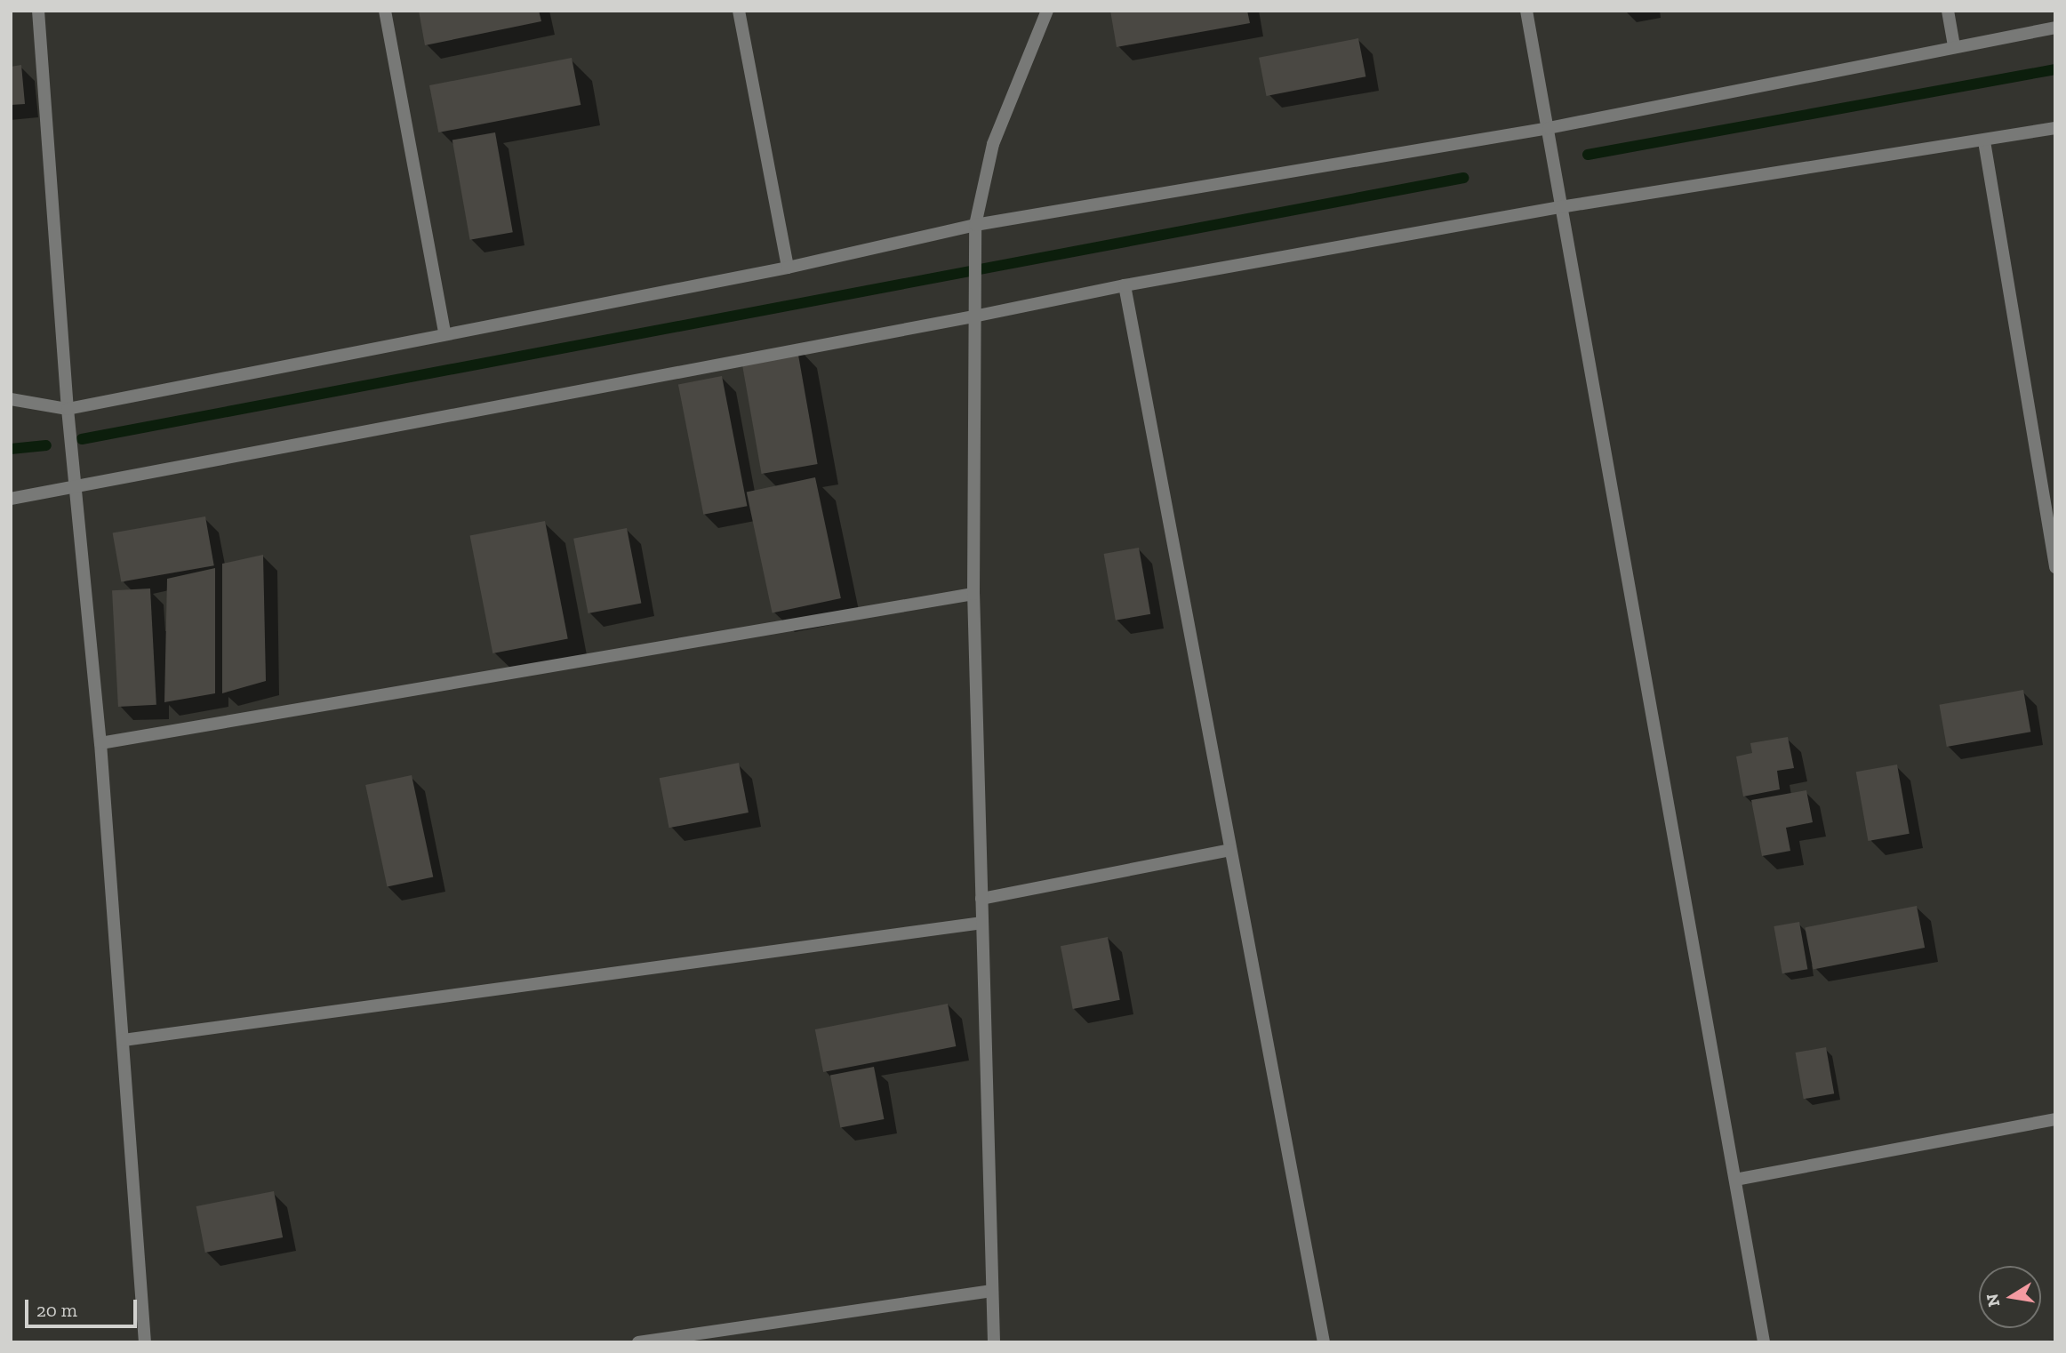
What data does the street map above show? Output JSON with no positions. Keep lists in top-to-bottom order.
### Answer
{
  "scale_bar": "20 m",
  "north": "left"
}
